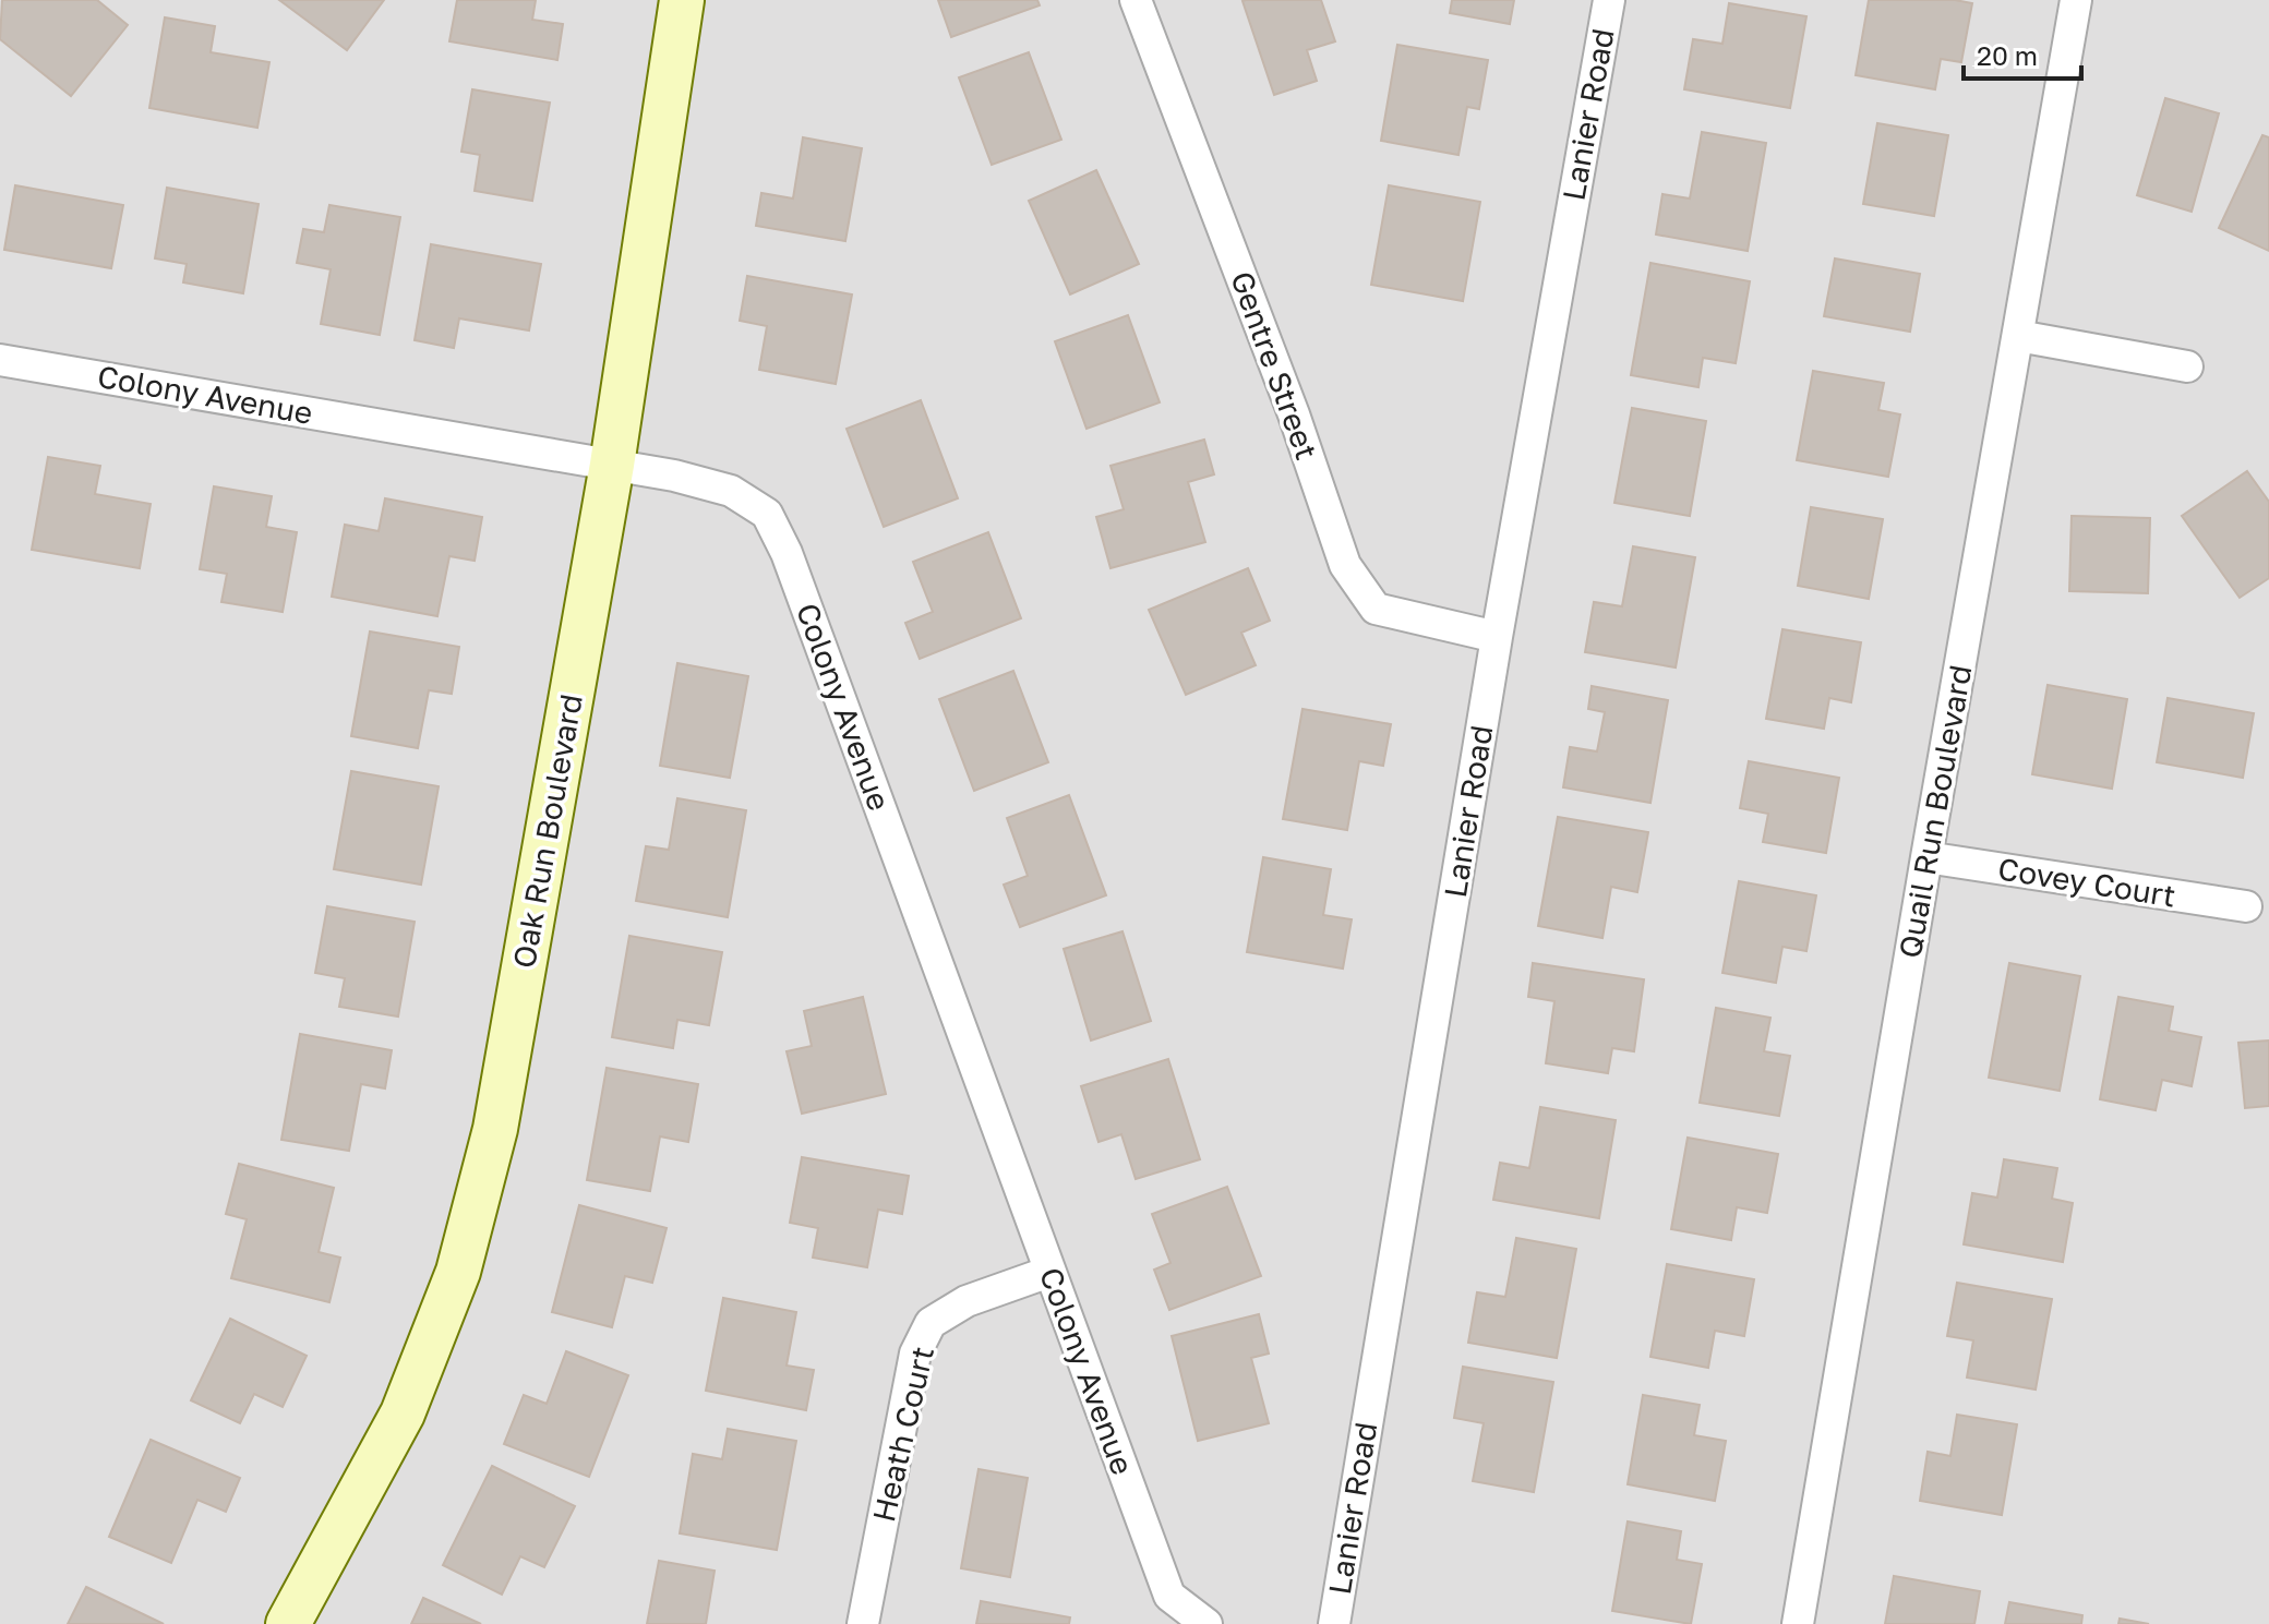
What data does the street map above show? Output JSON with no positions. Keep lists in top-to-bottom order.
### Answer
{
  "streets": {
    "street": [
      "Lanier Road",
      "Gentre Street",
      "Colony Avenue",
      "Quail Run Boulevard",
      "Oak Run Boulevard",
      "Covey Court",
      "Heath Court"
    ]
  },
  "crossings": [
    ["Lanier Road", "Gentre Street"],
    ["Colony Avenue", "Oak Run Boulevard"],
    ["Colony Avenue", "Heath Court"],
    ["Quail Run Boulevard", "Covey Court"]
  ],
  "scale_bar": "20 m"
}
